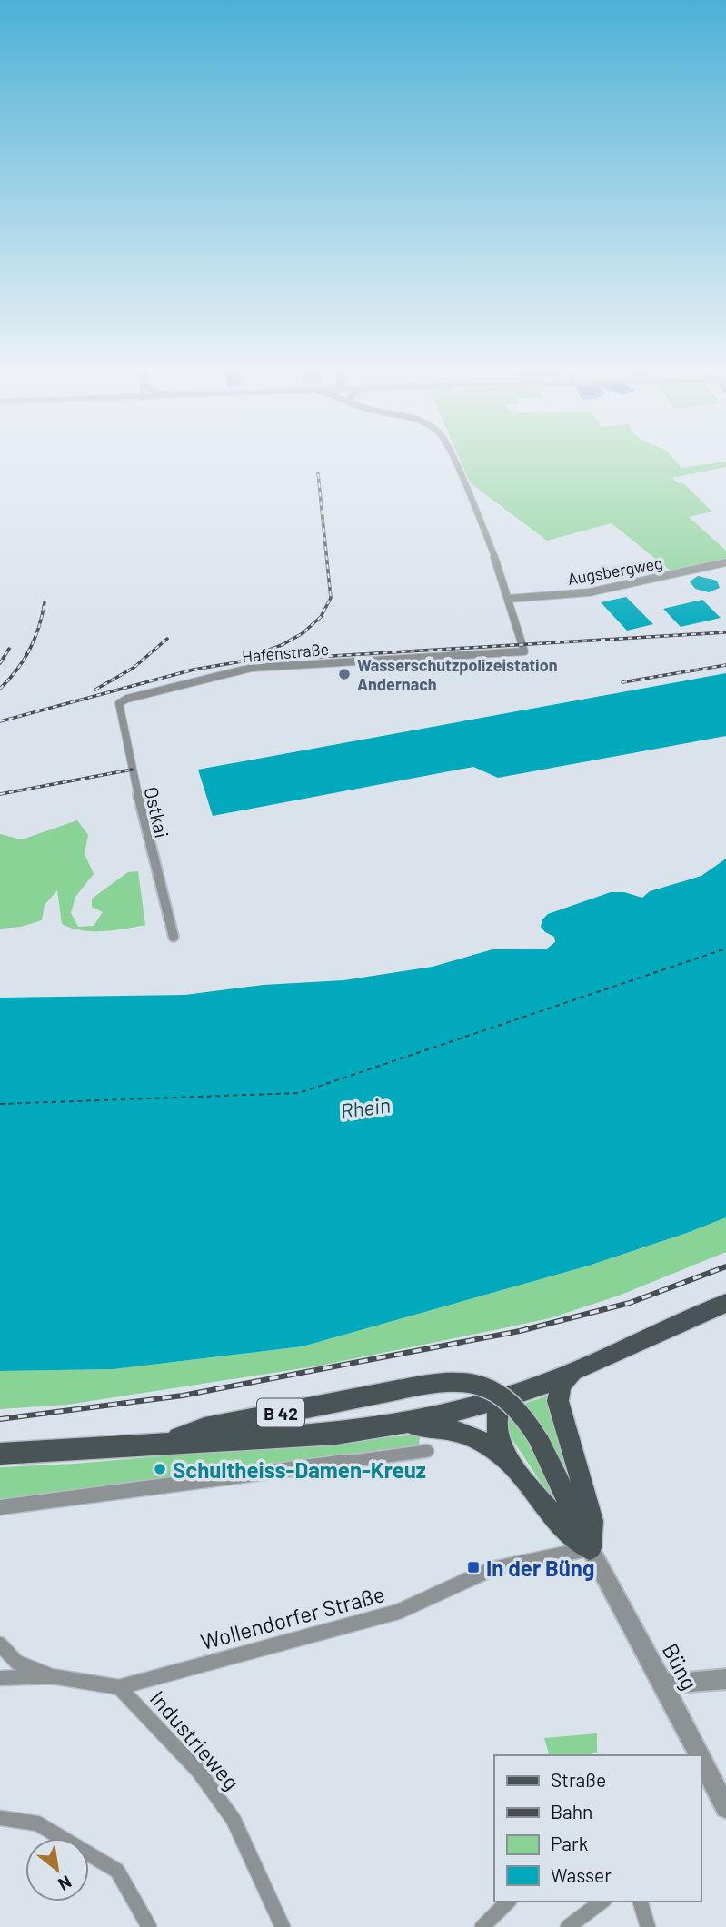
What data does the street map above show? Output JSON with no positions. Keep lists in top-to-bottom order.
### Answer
{
  "streets": {
    "main road": ["B 42"],
    "street": [
      "Augsbergweg",
      "Hafenstraße",
      "Ostkai",
      "Wollendorfer Straße",
      "Büng",
      "Industrieweg"
    ]
  },
  "crossings": [
    ["Augsbergweg", "Hafenstraße"],
    ["Hafenstraße", "Ostkai"],
    ["B 42", "Wollendorfer Straße"],
    ["B 42", "Büng"],
    ["Wollendorfer Straße", "Büng"],
    ["Wollendorfer Straße", "Industrieweg"]
  ],
  "water": ["Rhein"],
  "places": {
    "other": ["Wasserschutzpolizeistation Andernach", "Schultheiss-Damen-Kreuz"],
    "transit": ["In der Büng"]
  },
  "legend": [
    "Straße",
    "Bahn",
    "Park",
    "Wasser"
  ],
  "north": "bottom right"
}
